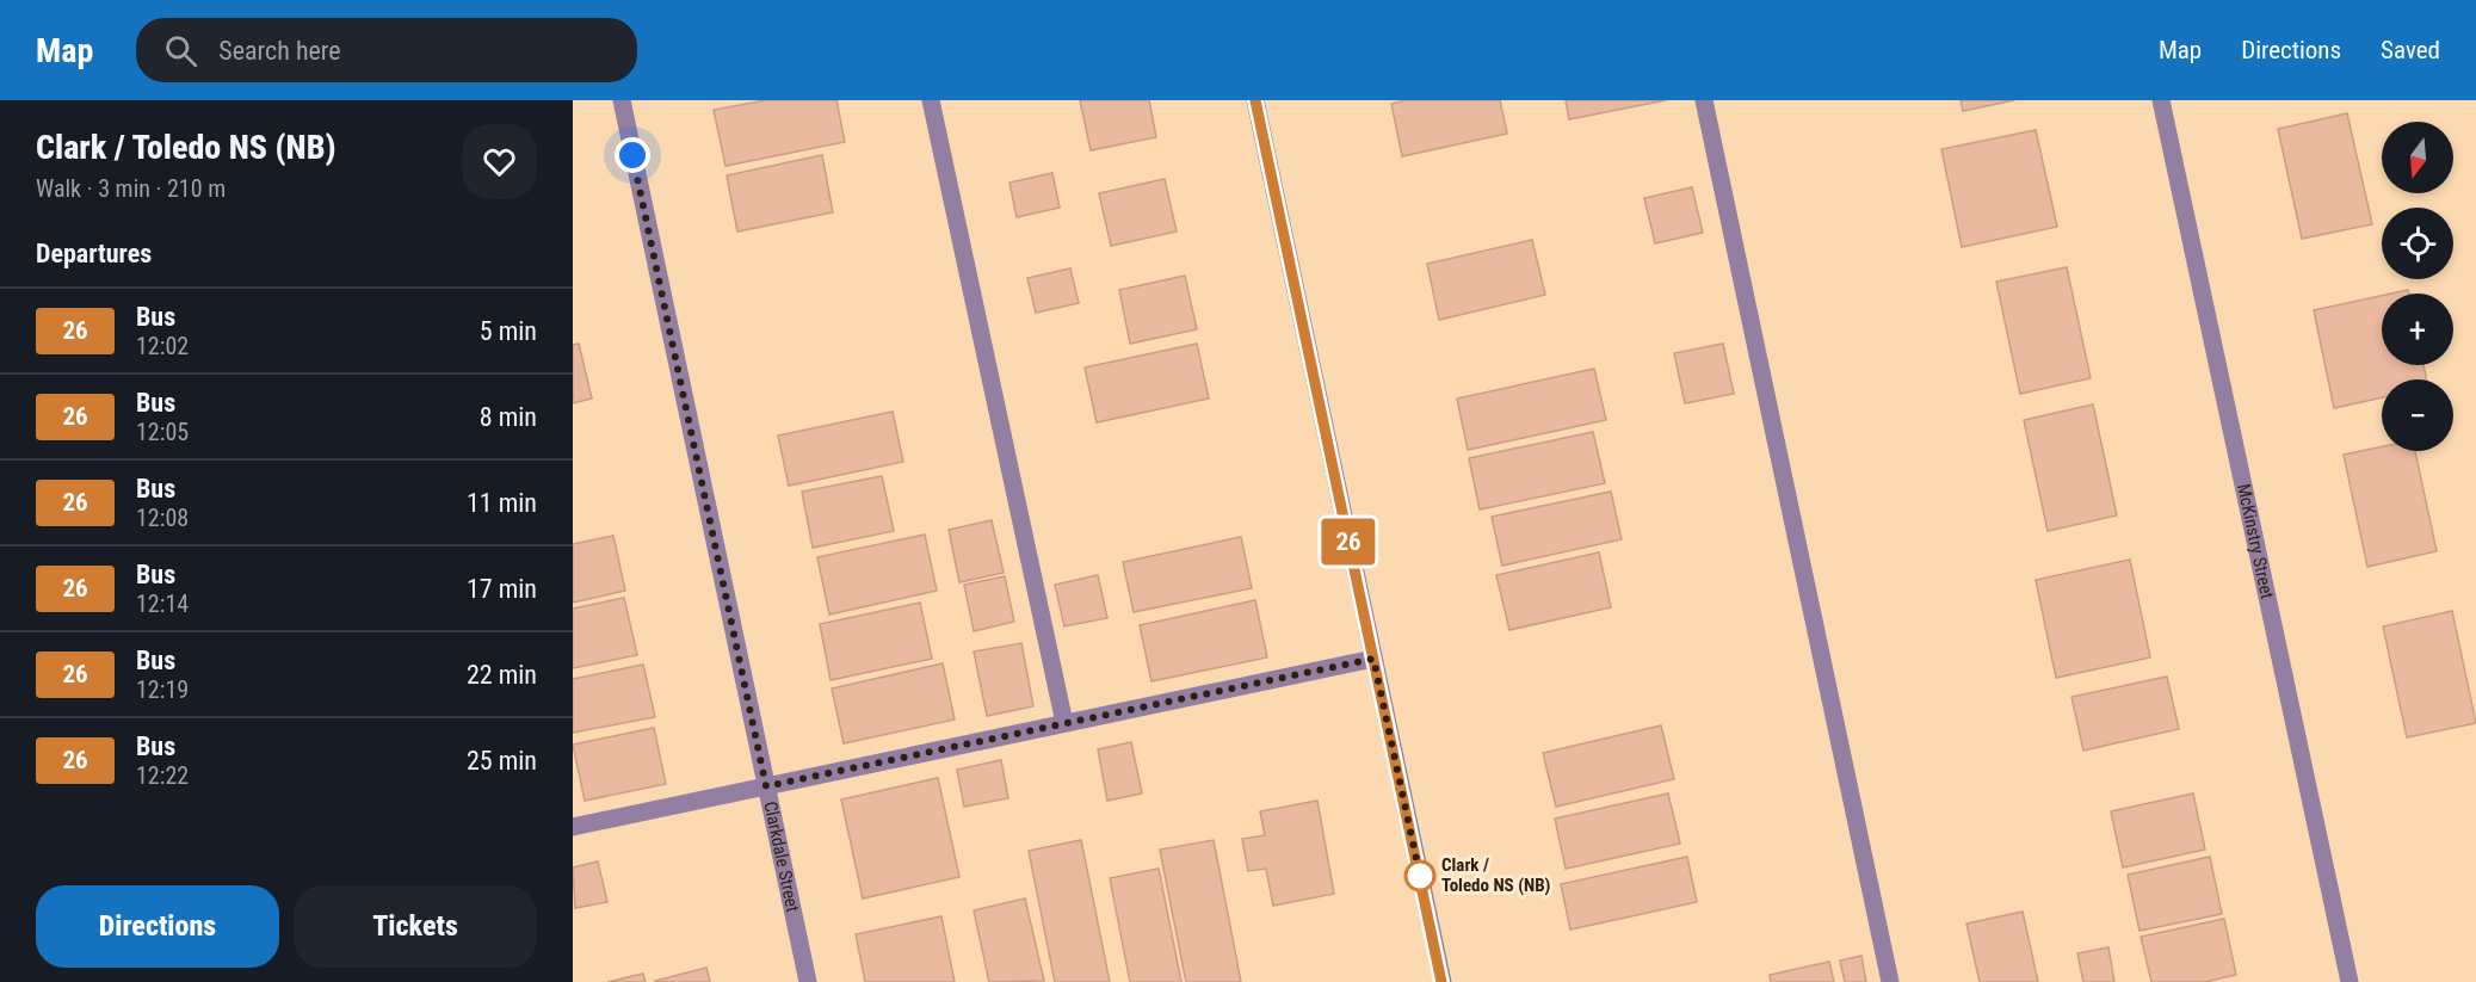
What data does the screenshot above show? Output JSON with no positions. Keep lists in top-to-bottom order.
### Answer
{
  "streets": {
    "street": ["McKinstry Street", "Clarkdale Street"]
  },
  "places": ["Clark / Toledo NS (NB)"],
  "lines": ["bus line 26"],
  "north": "bottom",
  "page": {
    "header": "Map",
    "search": "Search here",
    "nav": ["Map", "Directions", "Saved"],
    "heading": [
      ["Clark / Toledo NS (NB)", "Walk · 3 min · 210 m"],
      "Departures"
    ],
    "on_map": "26",
    "map_buttons": ["+", "−"],
    "list": [
      {
        "mark": "26",
        "name": "Bus",
        "note": "12:02",
        "value": "5 min"
      },
      {
        "mark": "26",
        "name": "Bus",
        "note": "12:05",
        "value": "8 min"
      },
      {
        "mark": "26",
        "name": "Bus",
        "note": "12:08",
        "value": "11 min"
      },
      {
        "mark": "26",
        "name": "Bus",
        "note": "12:14",
        "value": "17 min"
      },
      {
        "mark": "26",
        "name": "Bus",
        "note": "12:19",
        "value": "22 min"
      },
      {
        "mark": "26",
        "name": "Bus",
        "note": "12:22",
        "value": "25 min"
      }
    ],
    "buttons": ["Directions", "Tickets"]
  }
}
